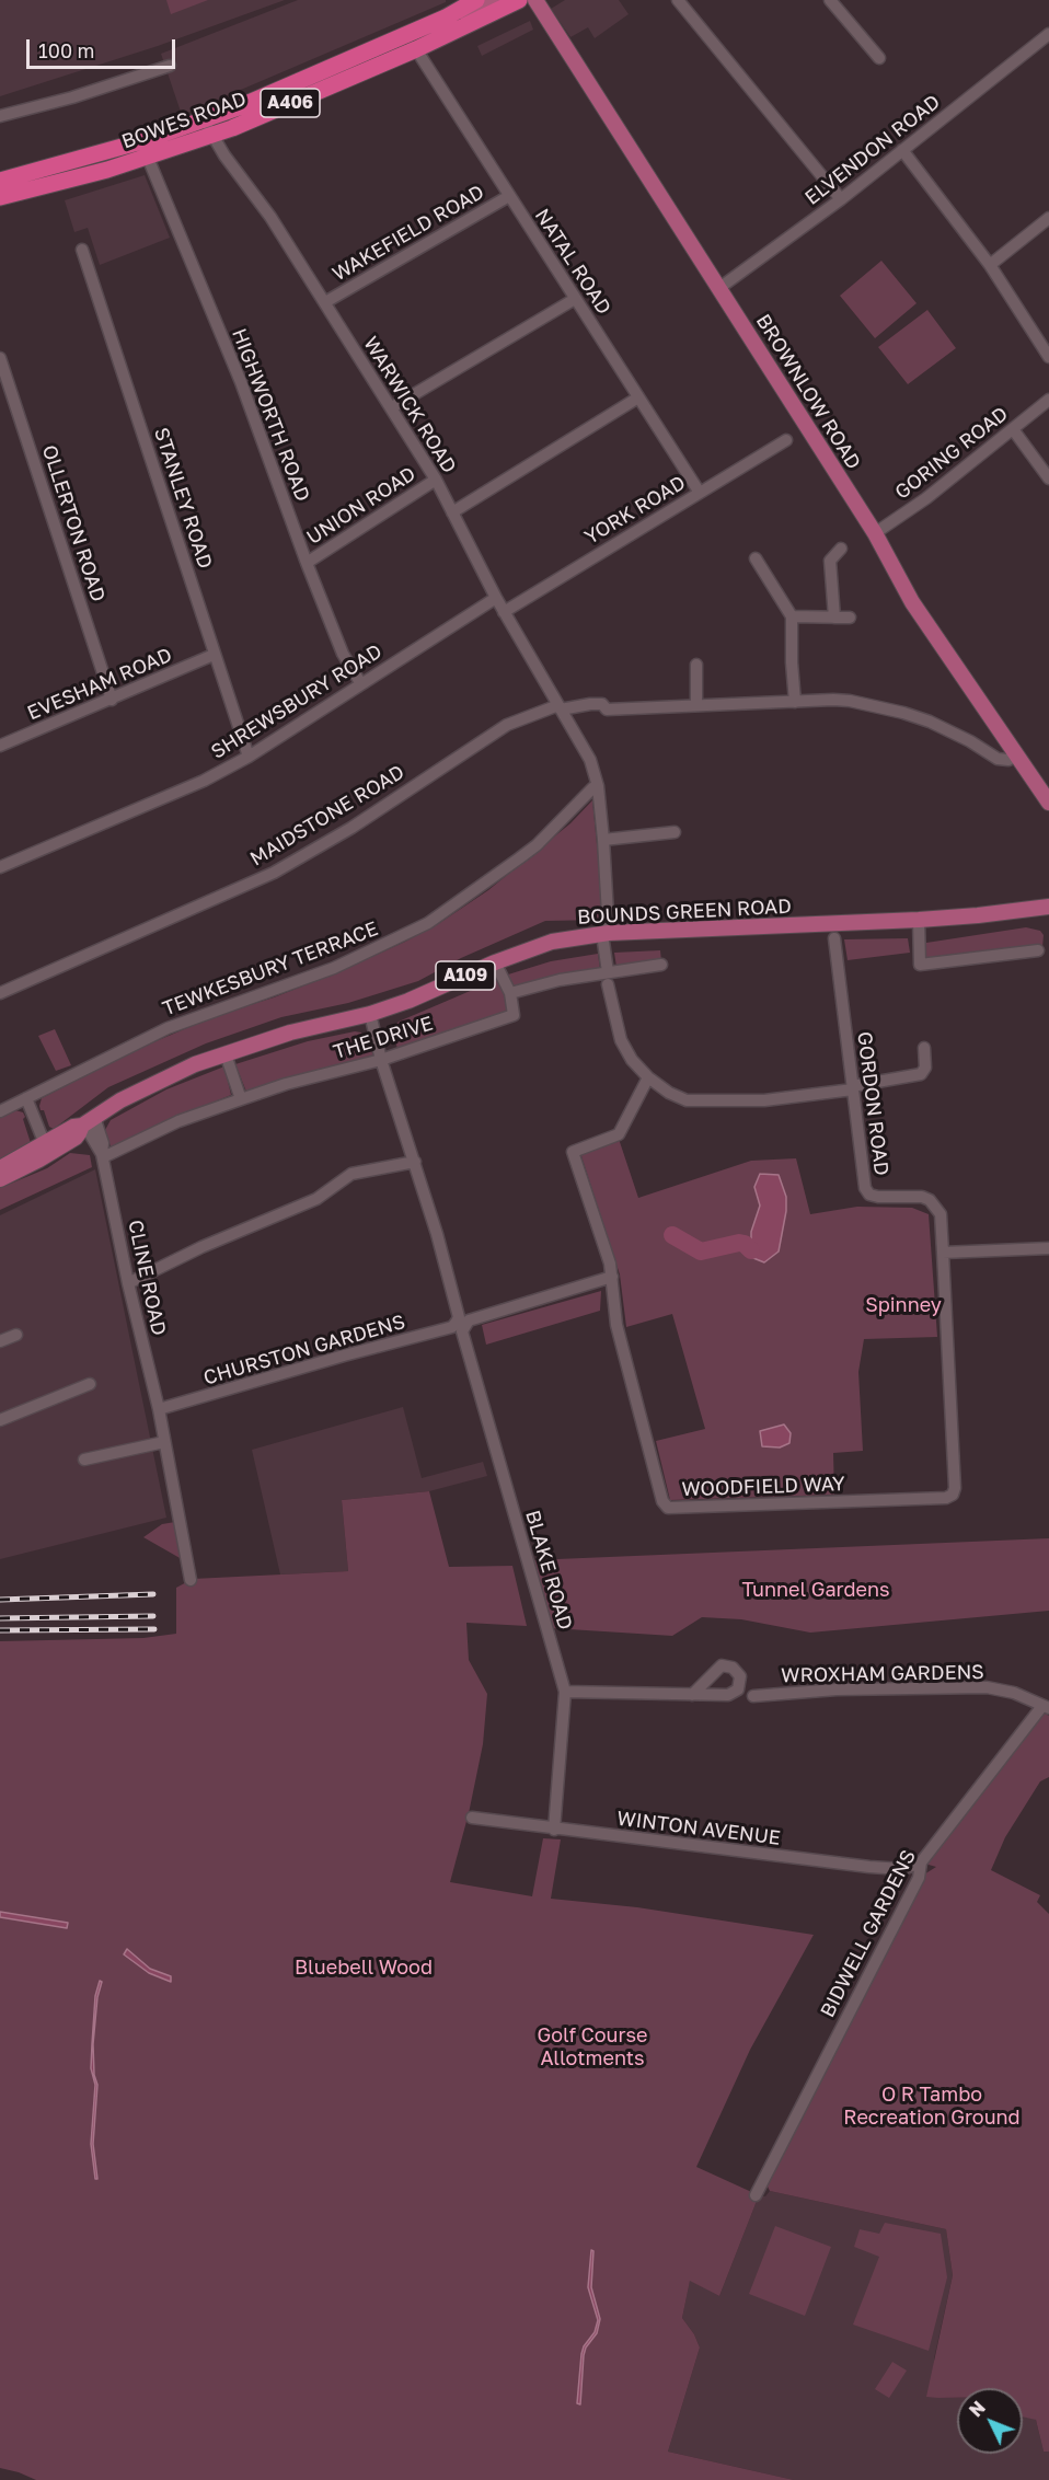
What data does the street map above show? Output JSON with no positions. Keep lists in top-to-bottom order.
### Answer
{
  "streets": {
    "highway": ["A406", "BOWES ROAD"],
    "main road": ["BROWNLOW ROAD", "BOUNDS GREEN ROAD", "A109"],
    "street": [
      "ELVENDON ROAD",
      "WAKEFIELD ROAD",
      "NATAL ROAD",
      "WARWICK ROAD",
      "HIGHWORTH ROAD",
      "GORING ROAD",
      "STANLEY ROAD",
      "UNION ROAD",
      "YORK ROAD",
      "OLLERTON ROAD",
      "EVESHAM ROAD",
      "SHREWSBURY ROAD",
      "MAIDSTONE ROAD",
      "TEWKESBURY TERRACE",
      "THE DRIVE",
      "GORDON ROAD",
      "CLINE ROAD",
      "CHURSTON GARDENS",
      "WOODFIELD WAY",
      "BLAKE ROAD",
      "WROXHAM GARDENS",
      "WINTON AVENUE",
      "BIDWELL GARDENS"
    ]
  },
  "crossings": [
    ["A406", "BOWES ROAD"],
    ["BOWES ROAD", "NATAL ROAD"],
    ["BOWES ROAD", "WARWICK ROAD"],
    ["BOWES ROAD", "HIGHWORTH ROAD"],
    ["ELVENDON ROAD", "BROWNLOW ROAD"],
    ["WAKEFIELD ROAD", "NATAL ROAD"],
    ["WAKEFIELD ROAD", "WARWICK ROAD"],
    ["NATAL ROAD", "YORK ROAD"],
    ["BROWNLOW ROAD", "GORING ROAD"],
    ["WARWICK ROAD", "UNION ROAD"],
    ["WARWICK ROAD", "YORK ROAD"],
    ["WARWICK ROAD", "SHREWSBURY ROAD"],
    ["WARWICK ROAD", "MAIDSTONE ROAD"],
    ["WARWICK ROAD", "TEWKESBURY TERRACE"],
    ["HIGHWORTH ROAD", "UNION ROAD"],
    ["HIGHWORTH ROAD", "SHREWSBURY ROAD"],
    ["STANLEY ROAD", "EVESHAM ROAD"],
    ["STANLEY ROAD", "SHREWSBURY ROAD"],
    ["OLLERTON ROAD", "EVESHAM ROAD"],
    ["BOUNDS GREEN ROAD", "CLINE ROAD"],
    ["BOUNDS GREEN ROAD", "BLAKE ROAD"],
    ["THE DRIVE", "CLINE ROAD"],
    ["THE DRIVE", "BLAKE ROAD"],
    ["GORDON ROAD", "WOODFIELD WAY"],
    ["CLINE ROAD", "CHURSTON GARDENS"],
    ["CHURSTON GARDENS", "WOODFIELD WAY"],
    ["CHURSTON GARDENS", "BLAKE ROAD"],
    ["BLAKE ROAD", "WINTON AVENUE"],
    ["WROXHAM GARDENS", "BIDWELL GARDENS"],
    ["WINTON AVENUE", "BIDWELL GARDENS"]
  ],
  "parks": [
    "Spinney",
    "Tunnel Gardens",
    "Bluebell Wood",
    "Golf Course Allotments",
    "O R Tambo Recreation Ground"
  ],
  "scale_bar": "100 m",
  "north": "top left"
}
